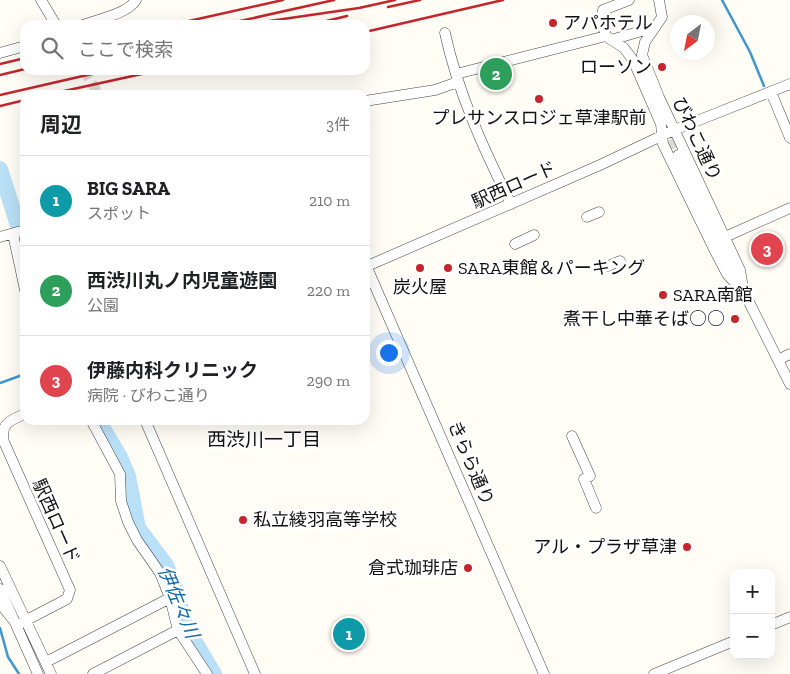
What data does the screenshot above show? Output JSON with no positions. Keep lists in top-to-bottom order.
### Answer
{
  "streets": {
    "street": ["びわこ通り", "駅西ロード", "きらら通り"]
  },
  "crossings": [
    ["びわこ通り", "駅西ロード"]
  ],
  "districts": ["西渋川一丁目"],
  "water": ["伊佐々川"],
  "places": [
    "アパホテル",
    "ローソン",
    "プレサンスロジェ草津駅前",
    "炭火屋",
    "SARA東館＆パーキング",
    "SARA南館",
    "煮干し中華そば○○",
    "私立綾羽高等学校",
    "アル・プラザ草津",
    "倉式珈琲店"
  ],
  "north": "bottom left",
  "page": {
    "search": "ここで検索",
    "pins": ["2", "3", "1"],
    "heading": ["周辺", "3件"],
    "list": [
      {
        "mark": "1",
        "name": "BIG SARA",
        "note": "スポット",
        "value": "210 m"
      },
      {
        "mark": "2",
        "name": "西渋川丸ノ内児童遊園",
        "note": "公園",
        "value": "220 m"
      },
      {
        "mark": "3",
        "name": "伊藤内科クリニック",
        "note": "病院 · びわこ通り",
        "value": "290 m"
      }
    ],
    "map_buttons": ["+", "−"]
  }
}
